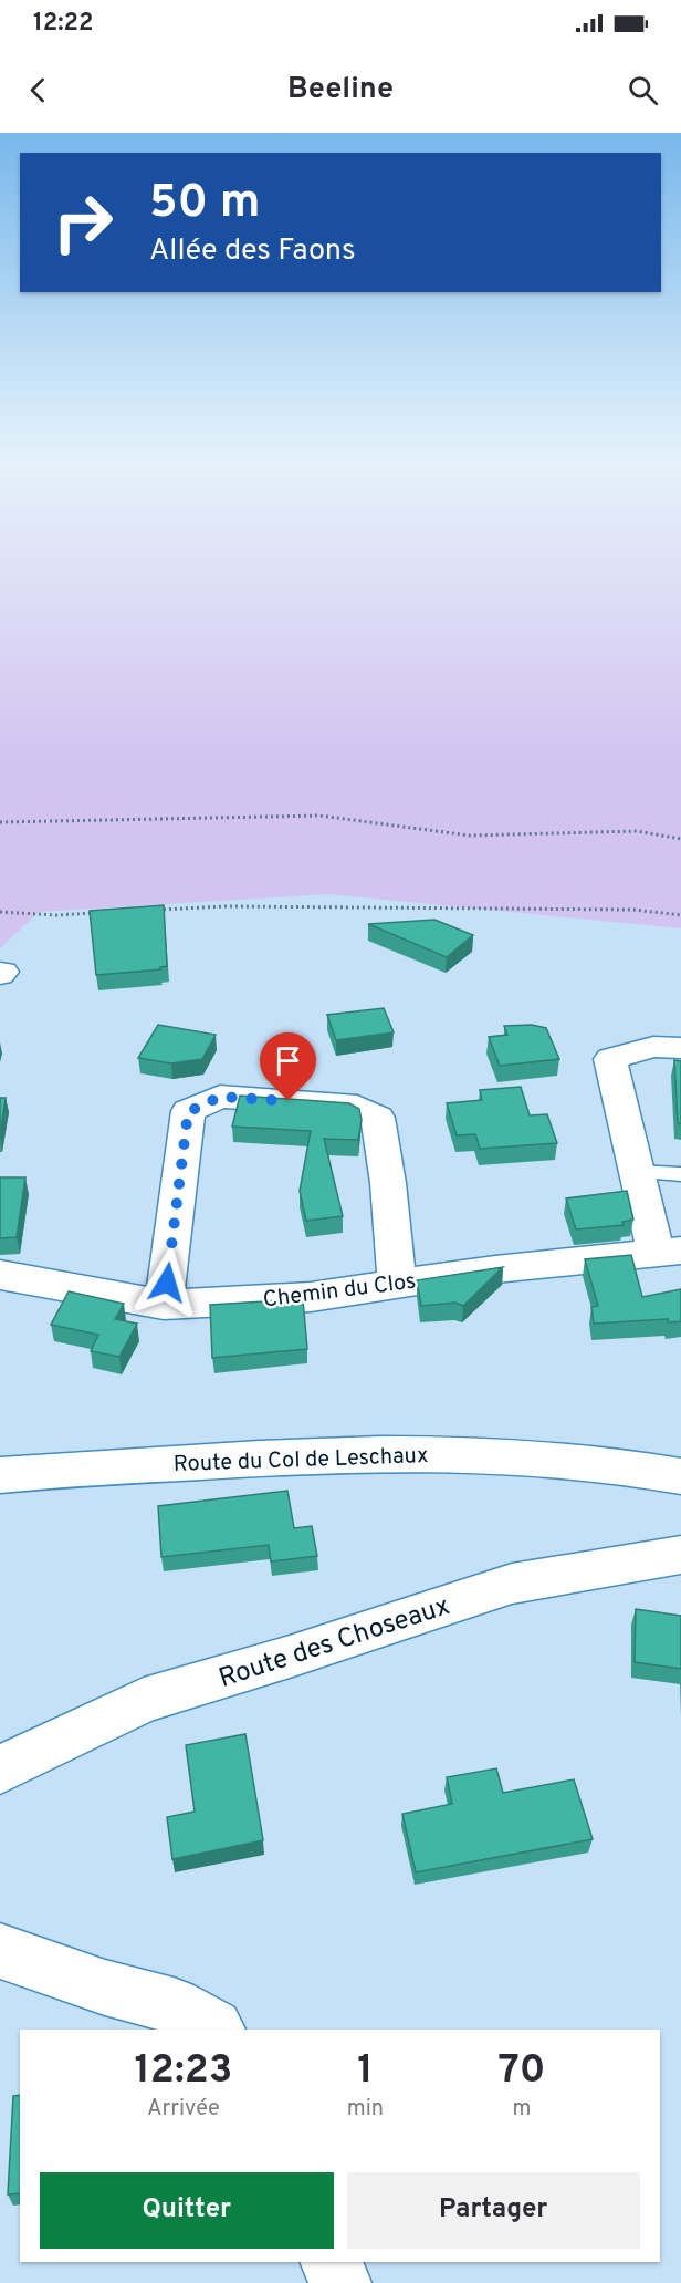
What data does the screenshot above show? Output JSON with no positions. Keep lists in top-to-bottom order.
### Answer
{
  "streets": {
    "street": ["Chemin du Clos", "Route du Col de Leschaux", "Route des Choseaux"]
  },
  "page": {
    "status": "12:22",
    "header": "Beeline",
    "turn": ["50 m", "Allée des Faons"],
    "eta": [
      "12:23",
      "Arrivée",
      "1",
      "min",
      "70",
      "m"
    ],
    "buttons": ["Quitter", "Partager"]
  }
}
